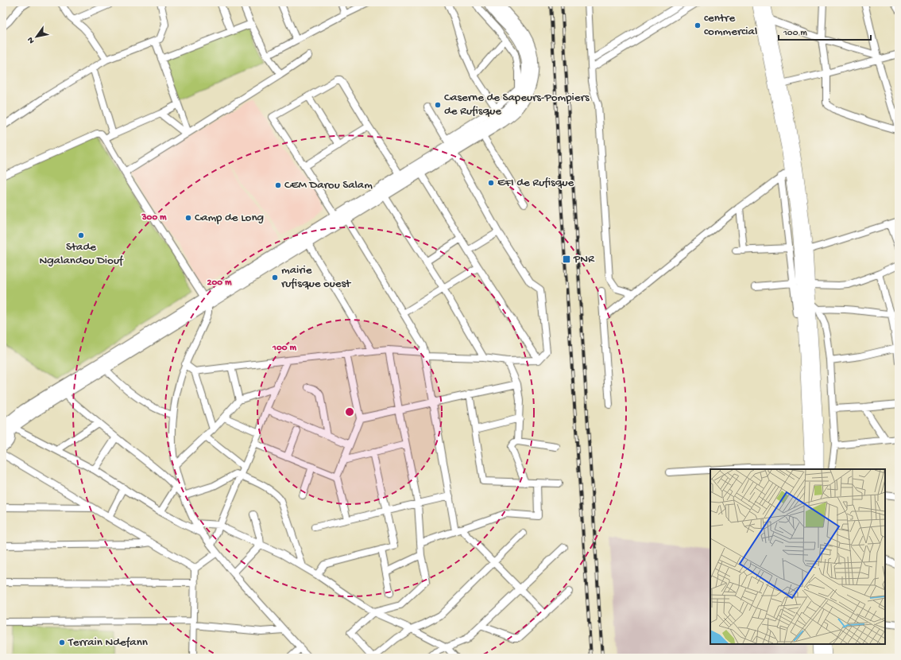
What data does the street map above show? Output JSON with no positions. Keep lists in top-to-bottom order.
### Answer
{
  "places": {
    "other": [
      "centre commercial",
      "Caserne de Sapeurs-Pompiers de Rufisque",
      "EFI de Rufisque",
      "CEM Darou Salam",
      "Camp de Long",
      "Stade Ngalandou Diouf",
      "mairie rufisque ouest",
      "Terrain Ndefann"
    ],
    "transit": ["PNR"]
  },
  "scale_bar": "100 m",
  "north": "bottom left",
  "rings": ["300 m", "200 m", "100 m"]
}
